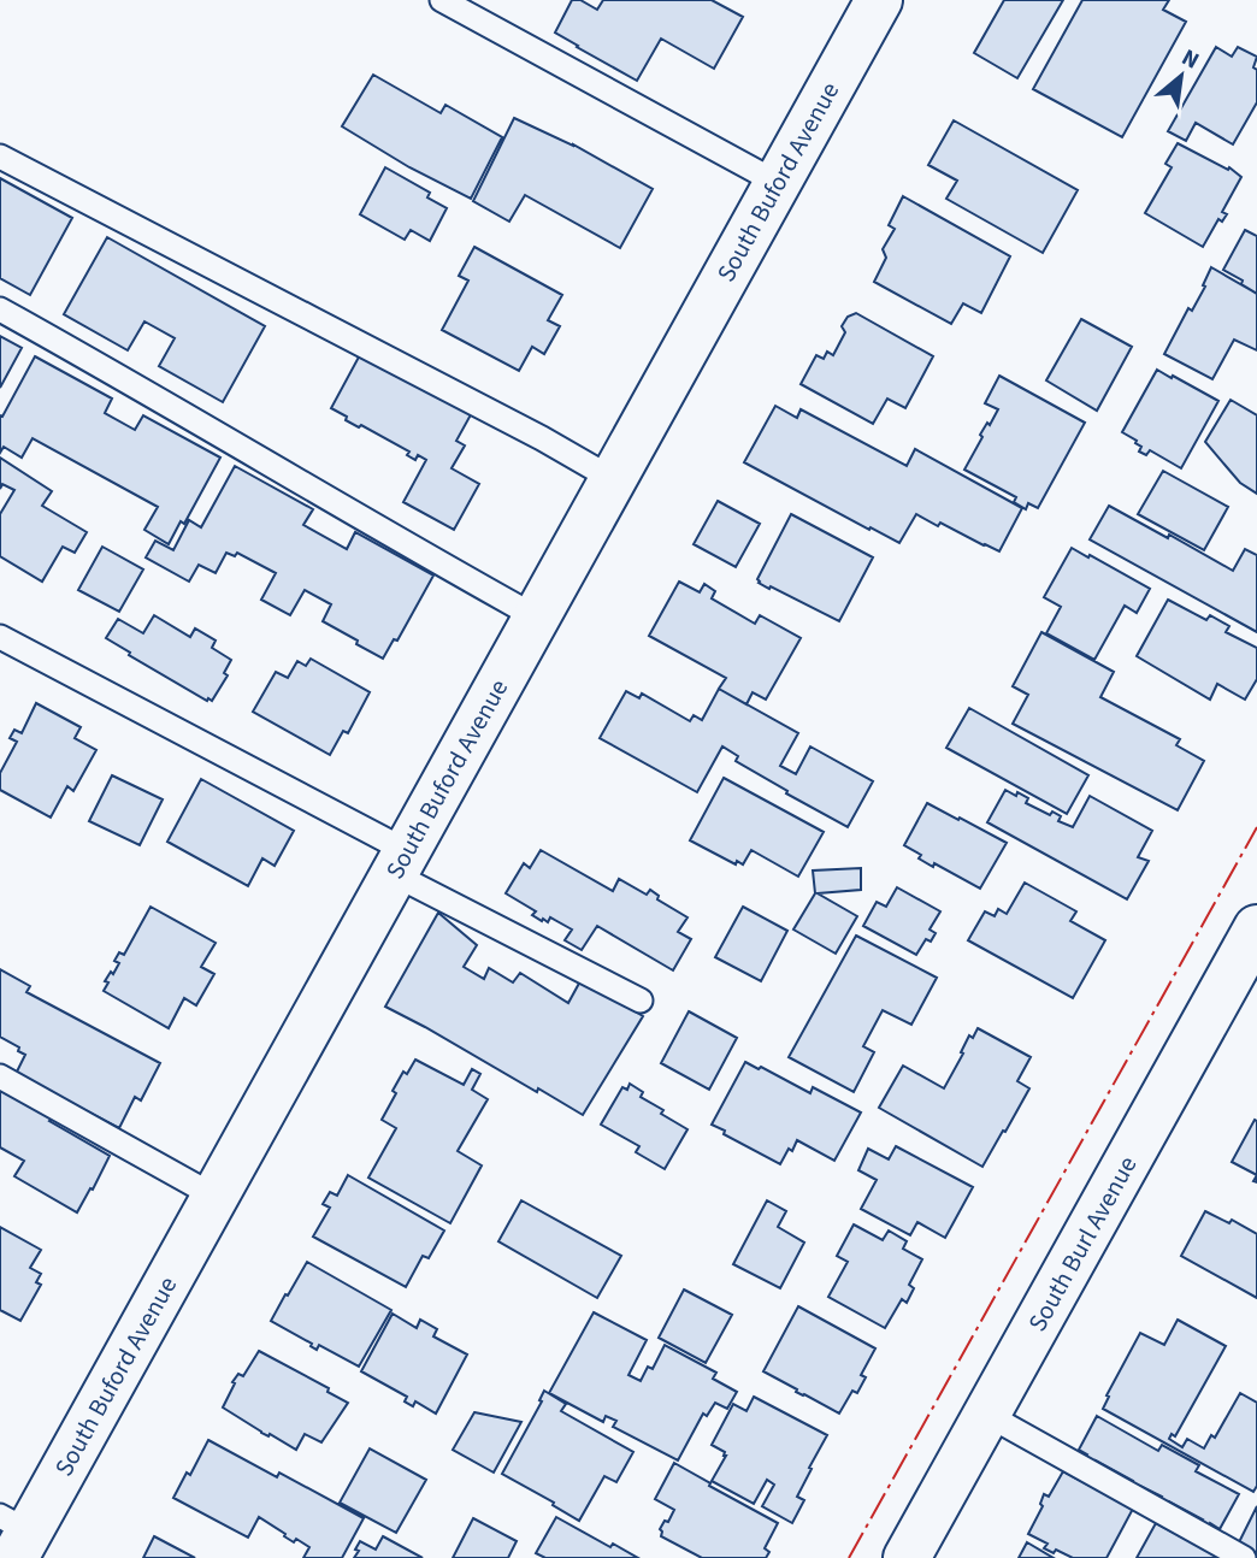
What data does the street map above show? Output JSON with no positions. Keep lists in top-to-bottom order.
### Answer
{
  "streets": {
    "street": ["South Buford Avenue", "South Burl Avenue"]
  },
  "north": "top right"
}
